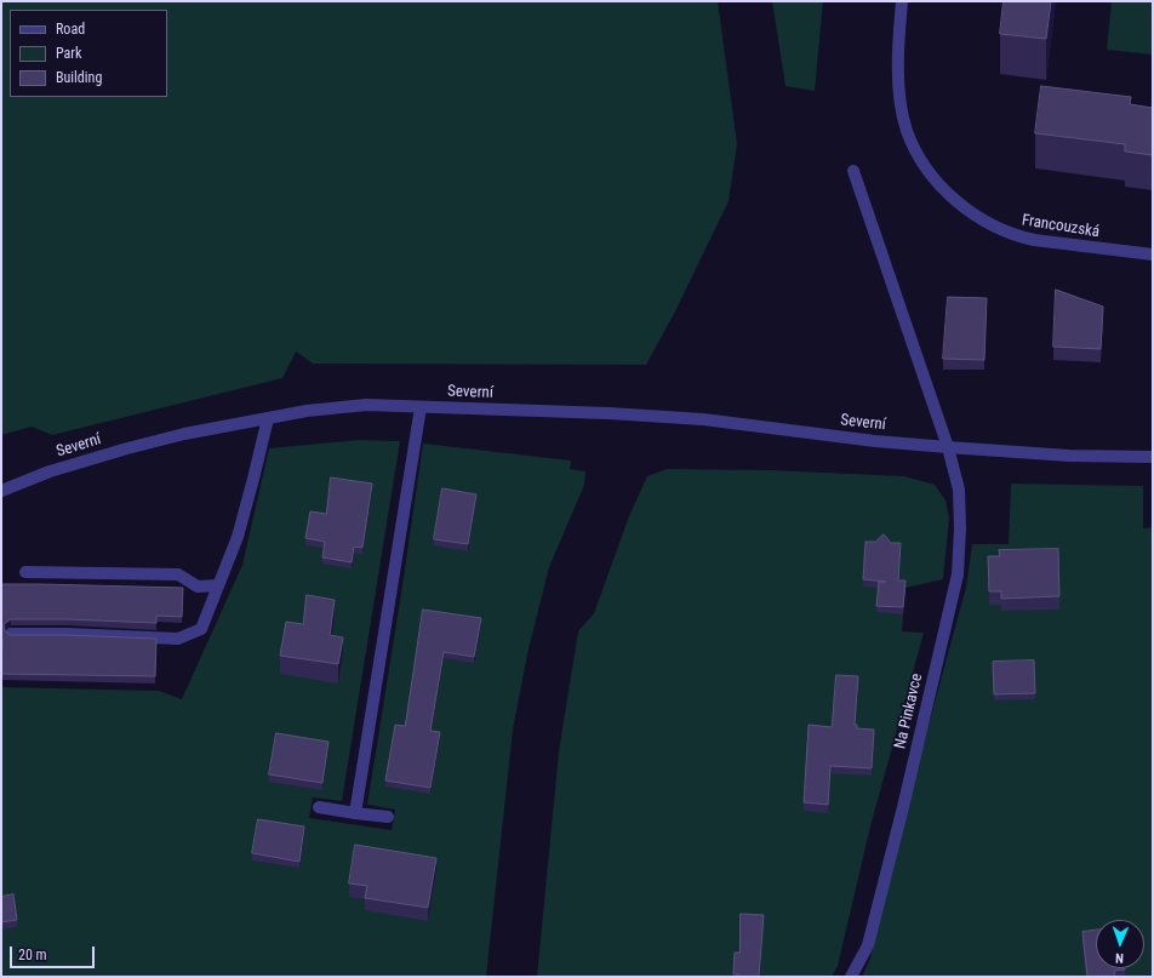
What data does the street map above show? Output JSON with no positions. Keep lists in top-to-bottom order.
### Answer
{
  "streets": {
    "street": ["Francouzská", "Severní", "Na Pinkavce"]
  },
  "crossings": [
    ["Severní", "Na Pinkavce"]
  ],
  "legend": ["Road", "Park", "Building"],
  "scale_bar": "20 m",
  "north": "bottom"
}
